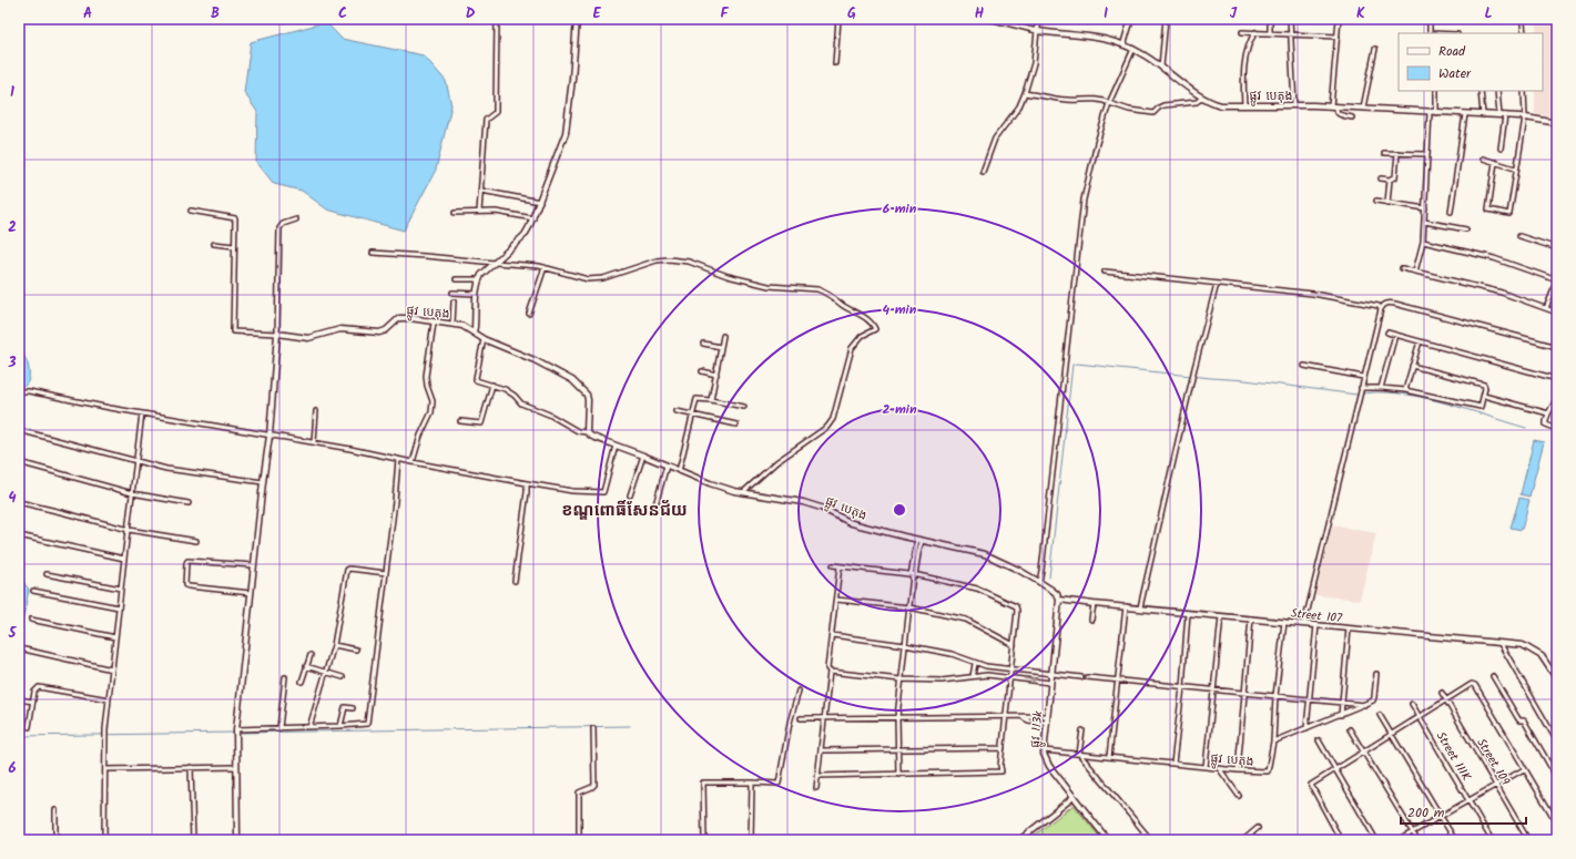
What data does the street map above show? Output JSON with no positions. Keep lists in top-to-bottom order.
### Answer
{
  "streets": {
    "street": [
      "ផ្លូវ បេតុង",
      "Street 107",
      "ផ្លូវ 113k",
      "Street 111K",
      "Street 109"
    ]
  },
  "crossings": [
    ["ផ្លូវ បេតុង", "Street 107"],
    ["ផ្លូវ បេតុង", "ផ្លូវ 113k"],
    ["Street 107", "ផ្លូវ 113k"]
  ],
  "districts": ["ខណ្ឌពោធិ៍សែនជ័យ"],
  "legend": ["Road", "Water"],
  "scale_bar": "200 m",
  "grid": {
    "columns": [
      "A",
      "B",
      "C",
      "D",
      "E",
      "F",
      "G",
      "H",
      "I",
      "J",
      "K",
      "L"
    ],
    "rows": [
      "1",
      "2",
      "3",
      "4",
      "5",
      "6"
    ]
  },
  "rings": ["6 min", "4 min", "2 min"]
}
